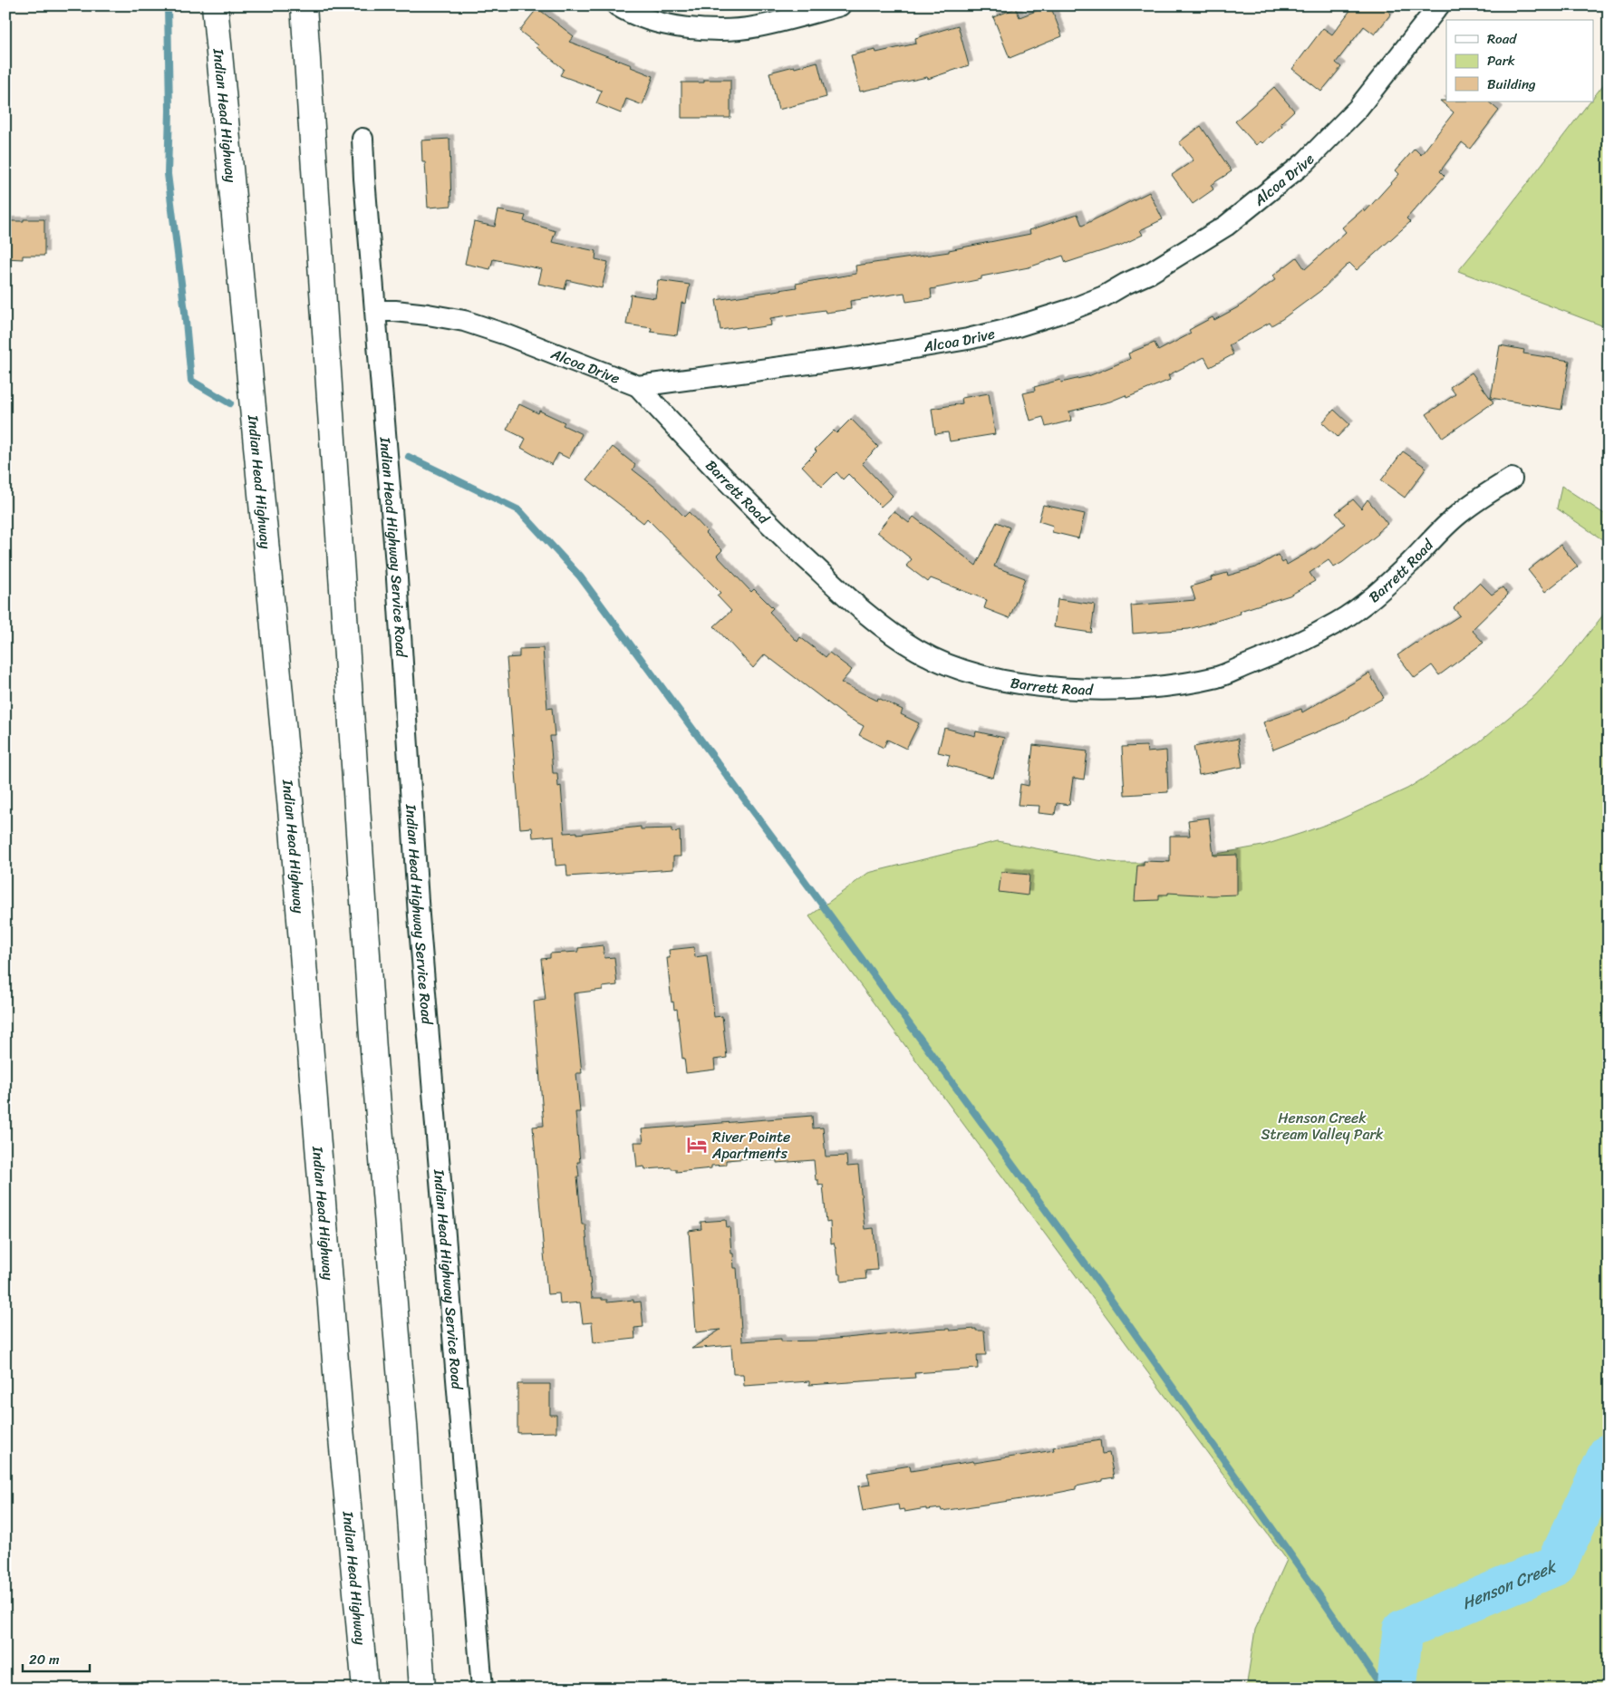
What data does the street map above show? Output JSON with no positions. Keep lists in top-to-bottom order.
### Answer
{
  "streets": {
    "highway": ["Indian Head Highway"],
    "street": ["Alcoa Drive", "Barrett Road", "Indian Head Highway Service Road"]
  },
  "crossings": [
    ["Alcoa Drive", "Barrett Road"],
    ["Alcoa Drive", "Indian Head Highway Service Road"]
  ],
  "water": ["Henson Creek"],
  "parks": ["Henson Creek Stream Valley Park"],
  "places": {
    "hotel": ["River Pointe Apartments"]
  },
  "legend": ["Road", "Park", "Building"],
  "scale_bar": "20 m"
}
